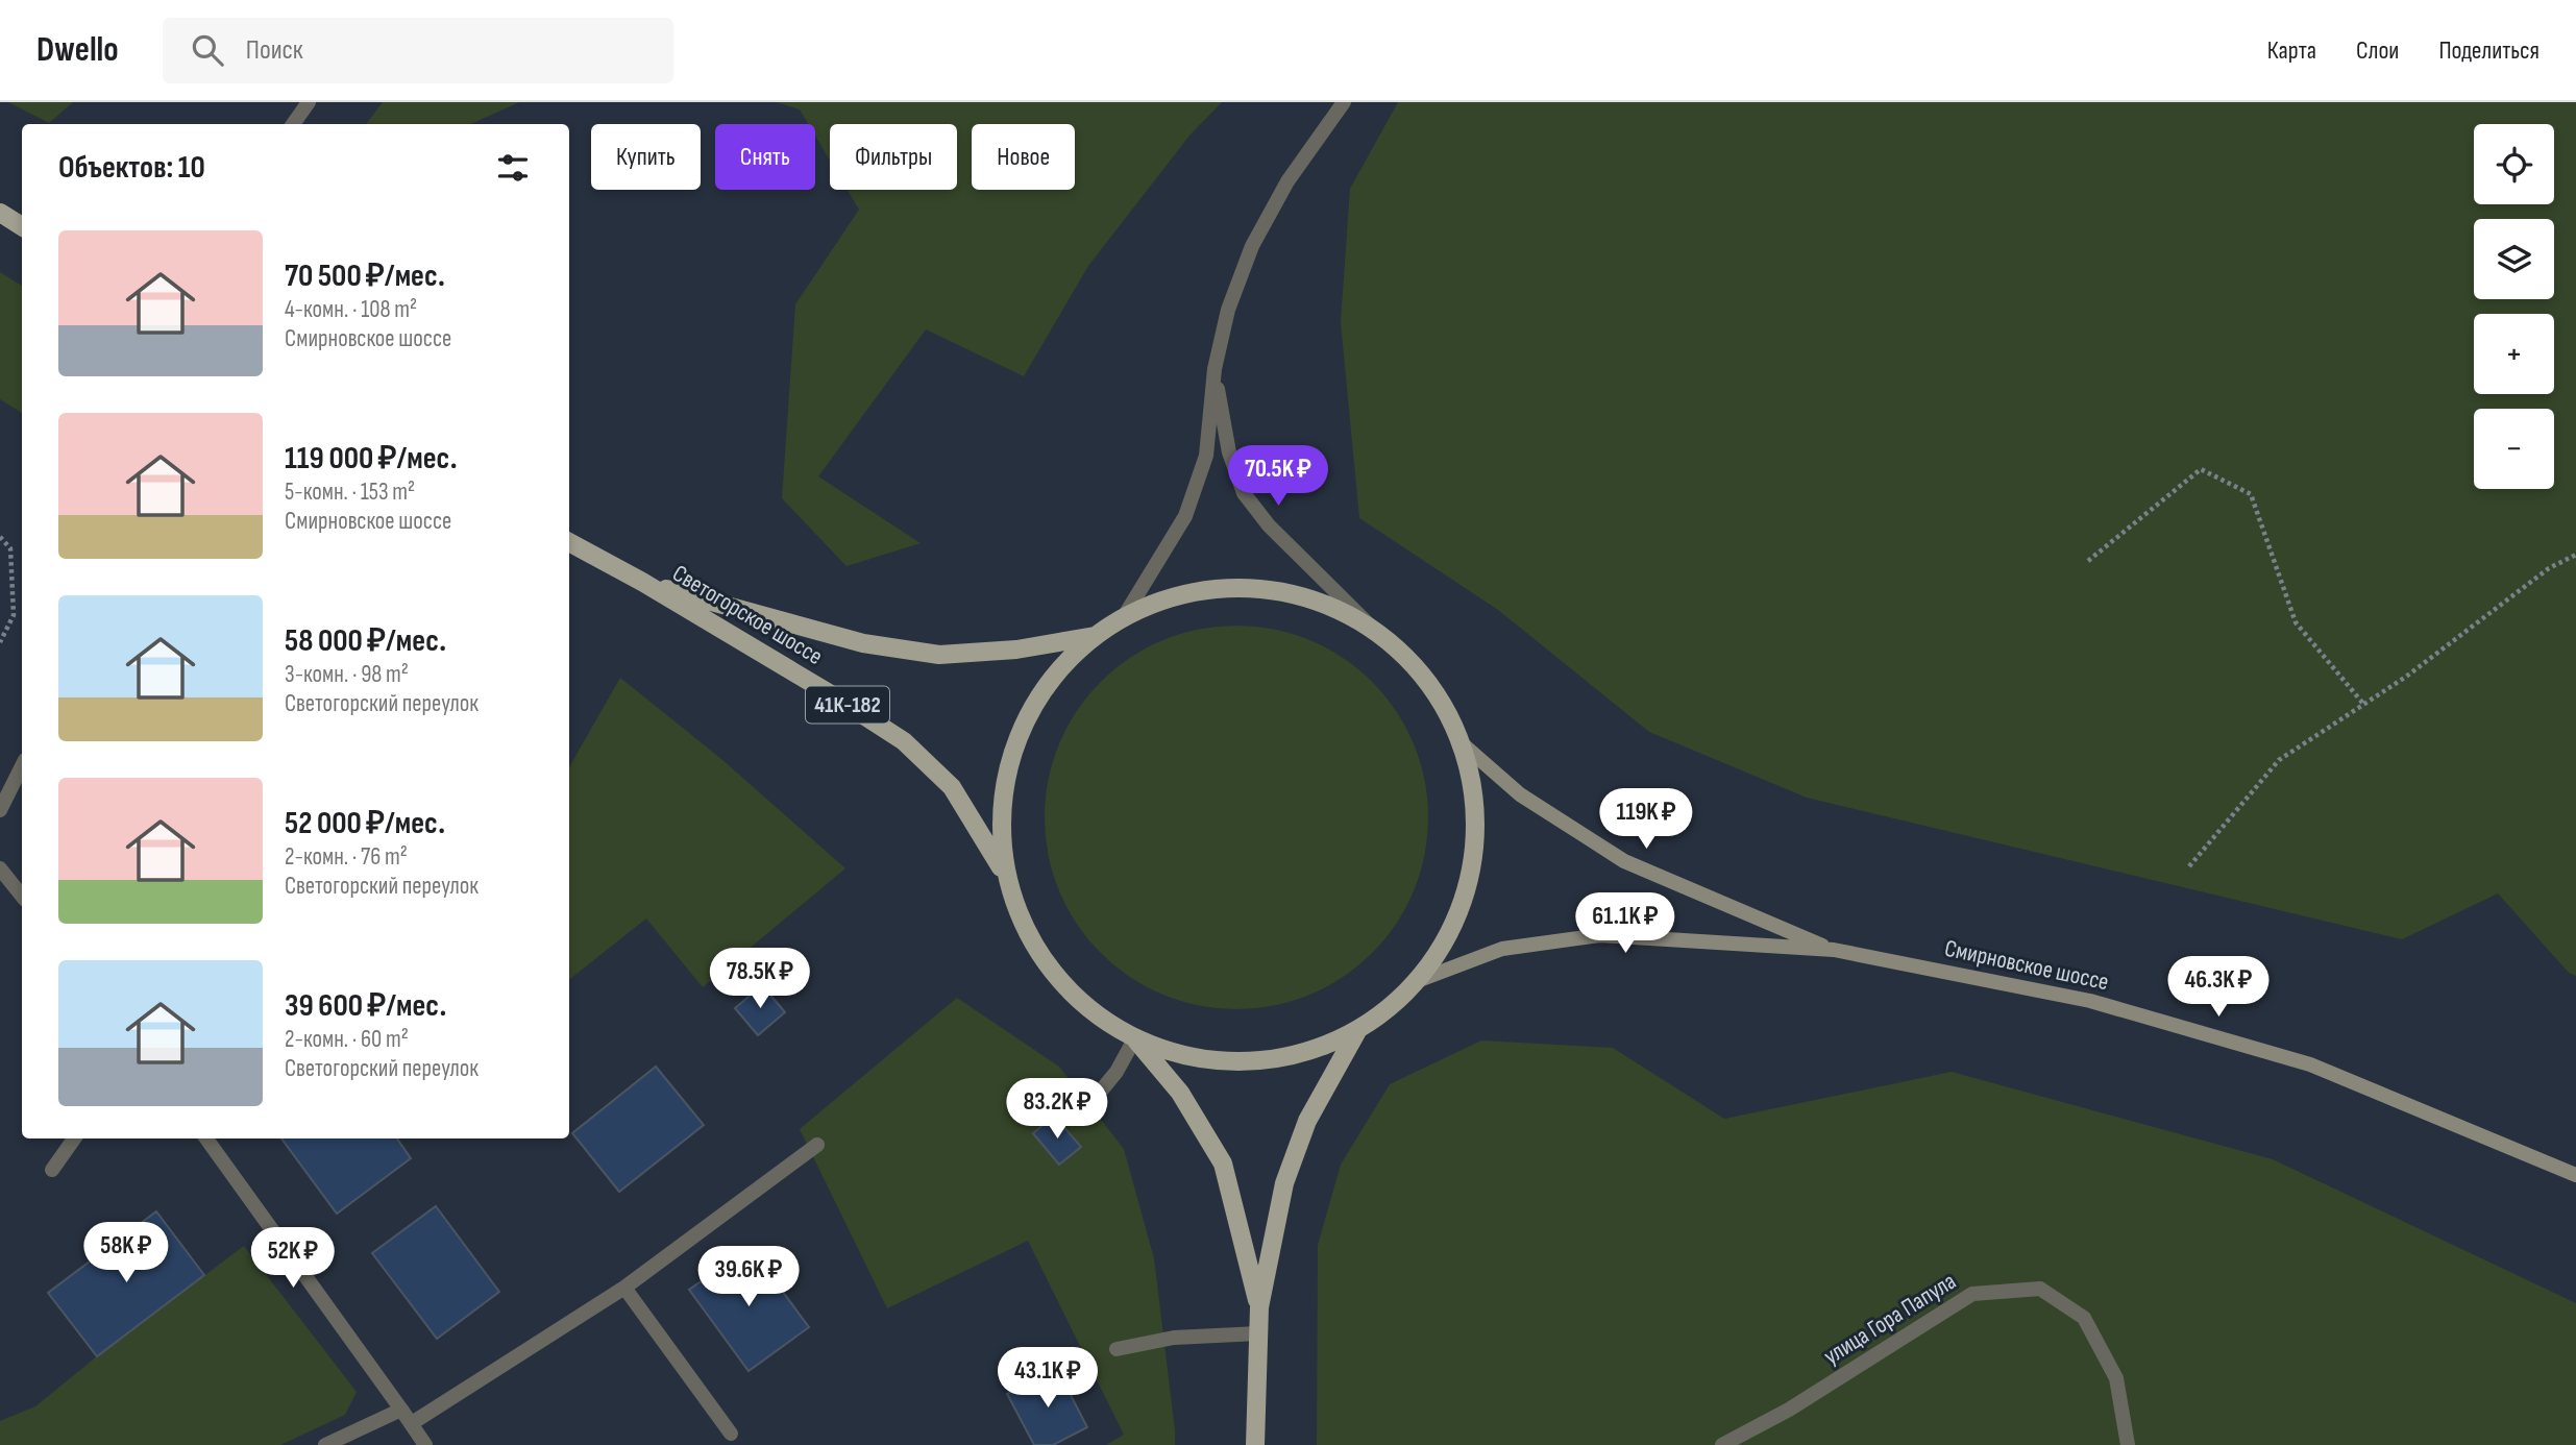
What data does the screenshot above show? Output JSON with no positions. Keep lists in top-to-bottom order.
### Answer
{
  "streets": {
    "main road": ["Светогорское шоссе", "41К-182", "Смирновское шоссе"],
    "street": ["улица Гора Папула"]
  },
  "page": {
    "header": "Dwello",
    "search": "Поиск",
    "nav": ["Карта", "Слои", "Поделиться"],
    "map_buttons": ["+", "−"],
    "chip": [
      "Купить",
      "Снять",
      "Фильтры",
      "Новое"
    ],
    "heading": "Объектов: 10",
    "list": [
      {
        "name": "70 500 ₽/мес.",
        "note": "4-комн. · 108 m² · Смирновское шоссе"
      },
      {
        "name": "119 000 ₽/мес.",
        "note": "5-комн. · 153 m² · Смирновское шоссе"
      },
      {
        "name": "58 000 ₽/мес.",
        "note": "3-комн. · 98 m² · Светогорский переулок"
      },
      {
        "name": "52 000 ₽/мес.",
        "note": "2-комн. · 76 m² · Светогорский переулок"
      },
      {
        "name": "39 600 ₽/мес.",
        "note": "2-комн. · 60 m² · Светогорский переулок"
      }
    ],
    "price": [
      "70.5K ₽",
      "119K ₽",
      "61.1K ₽",
      "78.5K ₽",
      "46.3K ₽",
      "83.2K ₽",
      "58K ₽",
      "52K ₽",
      "39.6K ₽",
      "43.1K ₽"
    ]
  }
}
